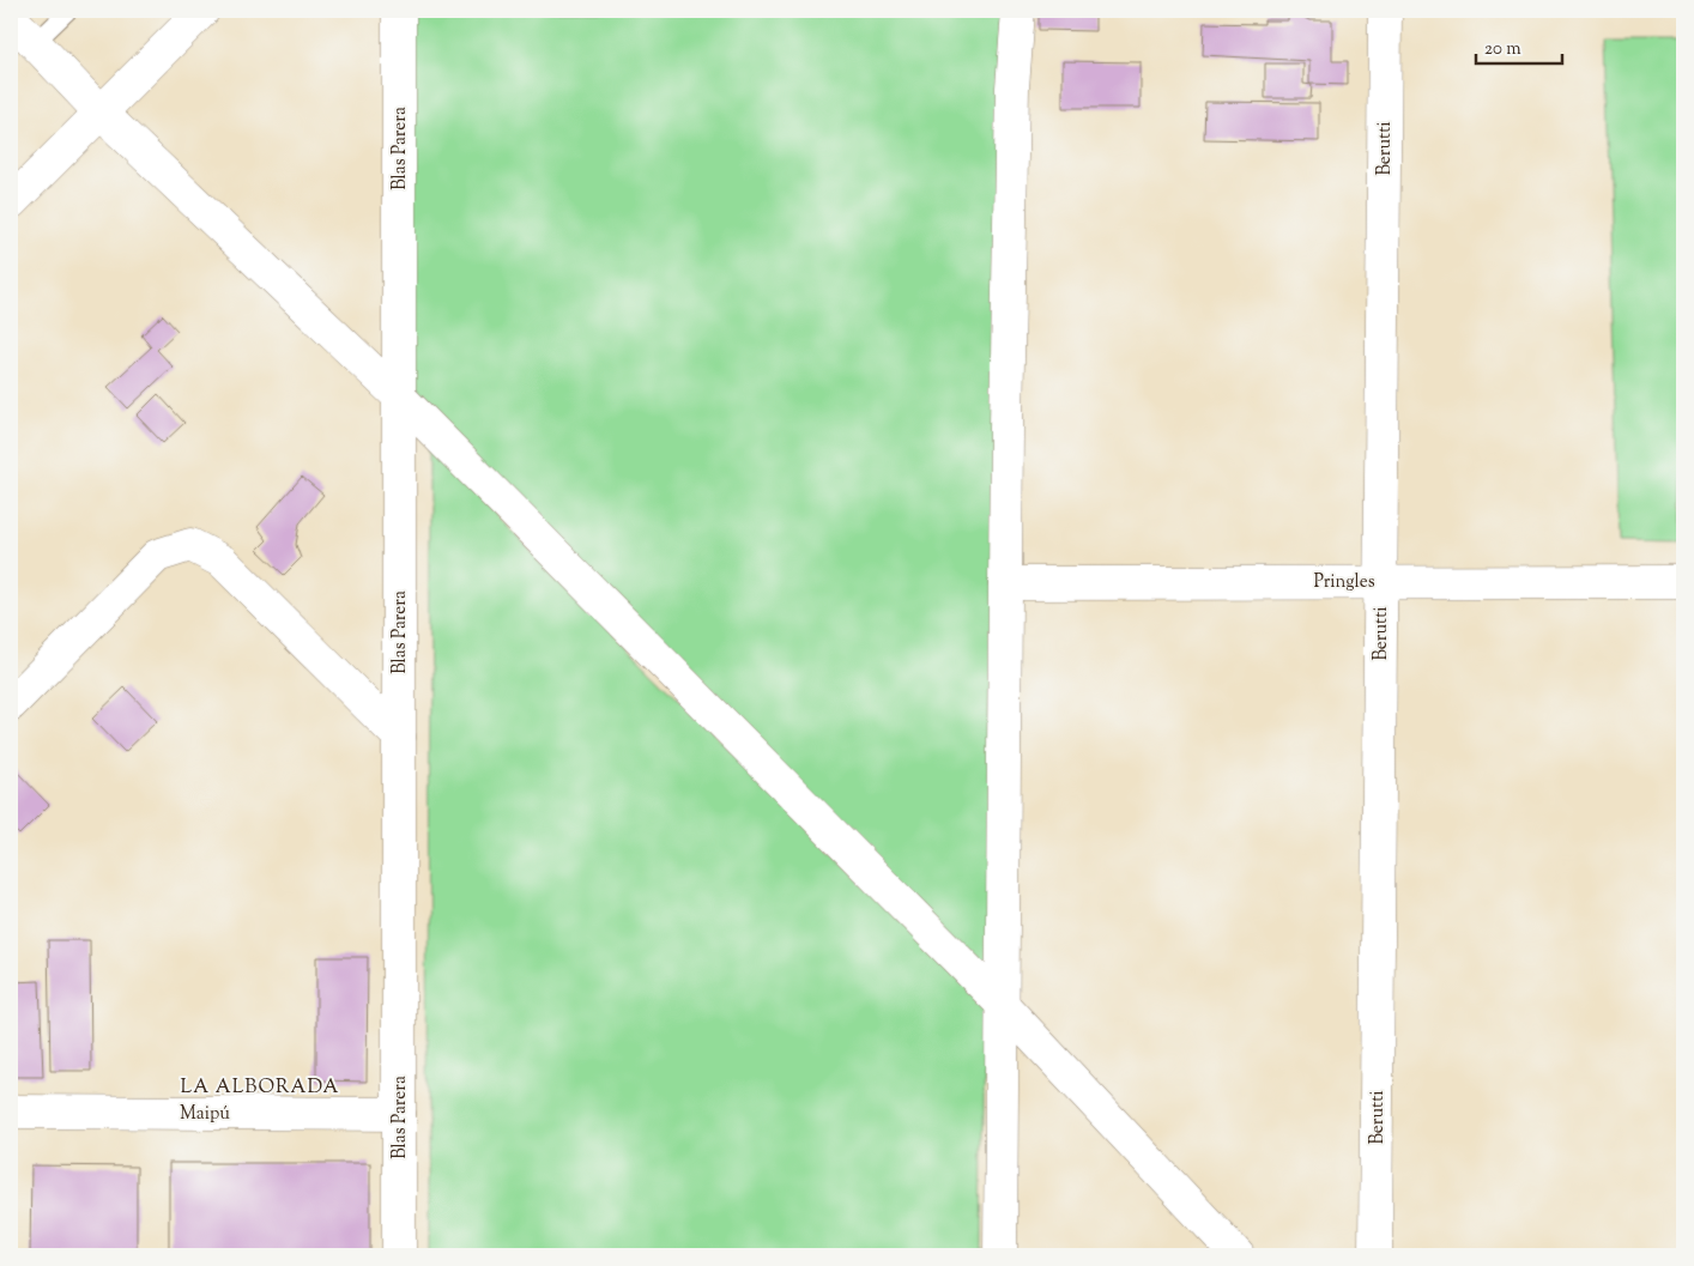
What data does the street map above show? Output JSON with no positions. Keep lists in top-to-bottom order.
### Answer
{
  "streets": {
    "street": [
      "Blas Parera",
      "Berutti",
      "Pringles",
      "Maipú"
    ]
  },
  "crossings": [
    ["Blas Parera", "Maipú"],
    ["Berutti", "Pringles"]
  ],
  "districts": ["LA ALBORADA"],
  "scale_bar": "20 m"
}
